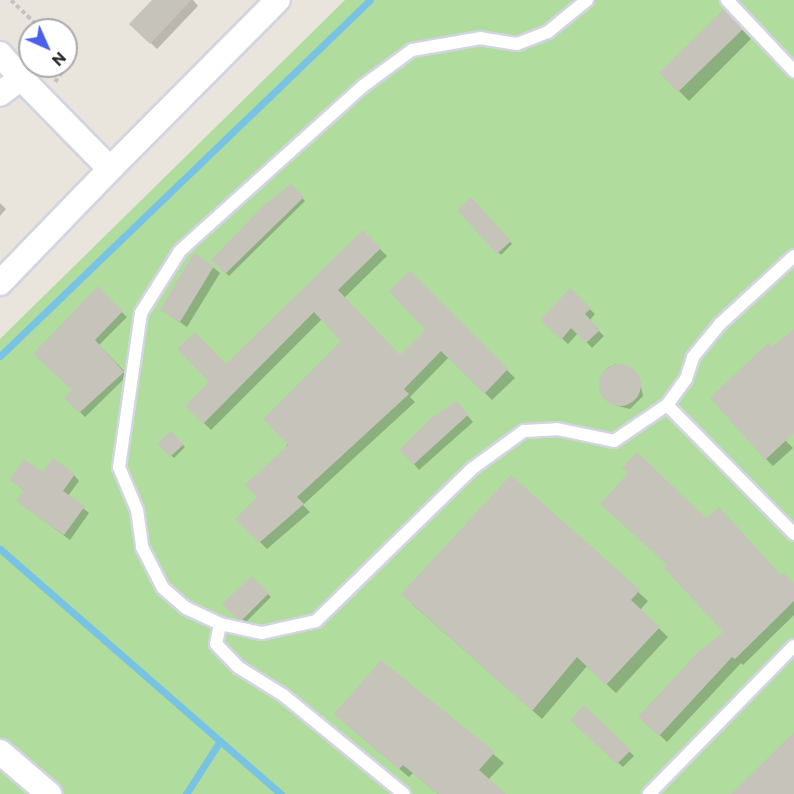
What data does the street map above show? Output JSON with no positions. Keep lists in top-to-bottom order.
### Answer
{
  "north": "bottom right"
}
